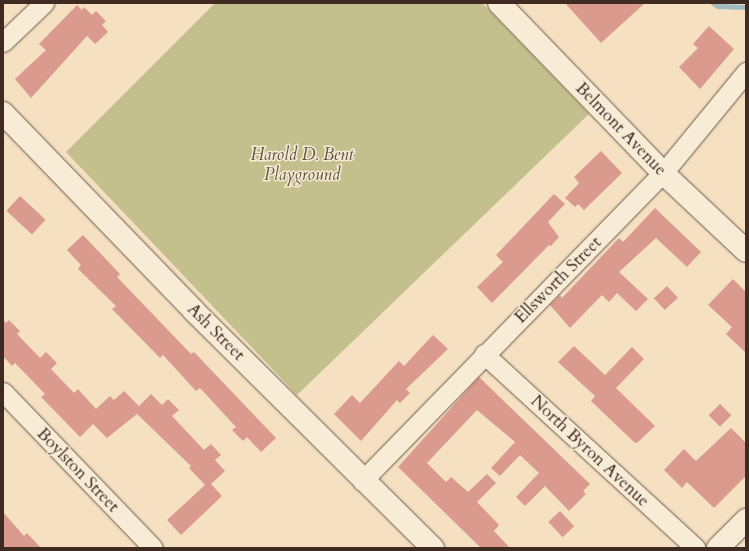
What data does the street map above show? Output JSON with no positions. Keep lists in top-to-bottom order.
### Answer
{
  "streets": {
    "street": [
      "Belmont Avenue",
      "Ellsworth Street",
      "Ash Street",
      "North Byron Avenue",
      "Boylston Street"
    ]
  },
  "crossings": [
    ["Belmont Avenue", "Ellsworth Street"],
    ["Ellsworth Street", "Ash Street"],
    ["Ellsworth Street", "North Byron Avenue"]
  ],
  "parks": ["Harold D. Bent Playground"]
}
